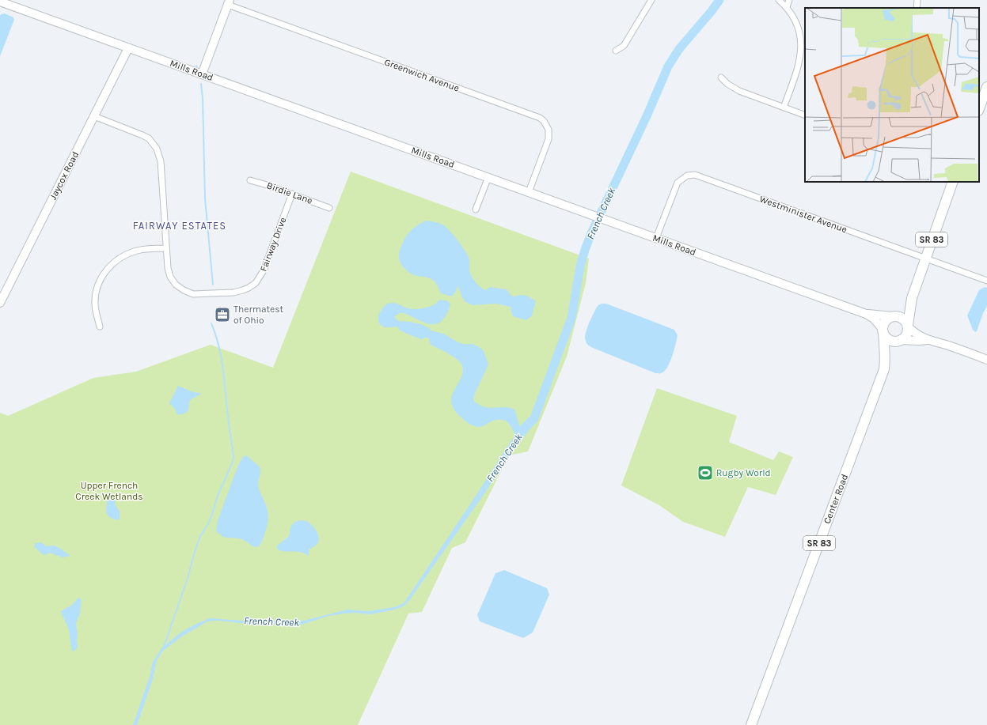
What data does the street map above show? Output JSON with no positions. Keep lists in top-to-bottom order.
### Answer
{
  "streets": {
    "main road": ["SR 83", "Center Road"],
    "street": [
      "Mills Road",
      "Greenwich Avenue",
      "Jaycox Road",
      "Birdie Lane",
      "Westminister Avenue",
      "Fairway Drive"
    ]
  },
  "crossings": [
    ["Mills Road", "Greenwich Avenue"],
    ["Mills Road", "Jaycox Road"],
    ["Mills Road", "Westminister Avenue"],
    ["Mills Road", "SR 83"],
    ["Mills Road", "Center Road"],
    ["Jaycox Road", "Fairway Drive"],
    ["Birdie Lane", "Fairway Drive"],
    ["Westminister Avenue", "SR 83"],
    ["SR 83", "Center Road"]
  ],
  "districts": ["FAIRWAY ESTATES"],
  "water": ["French Creek"],
  "parks": ["Upper French Creek Wetlands"],
  "places": {
    "office": ["Thermatest of Ohio"],
    "sports": ["Rugby World"]
  }
}
